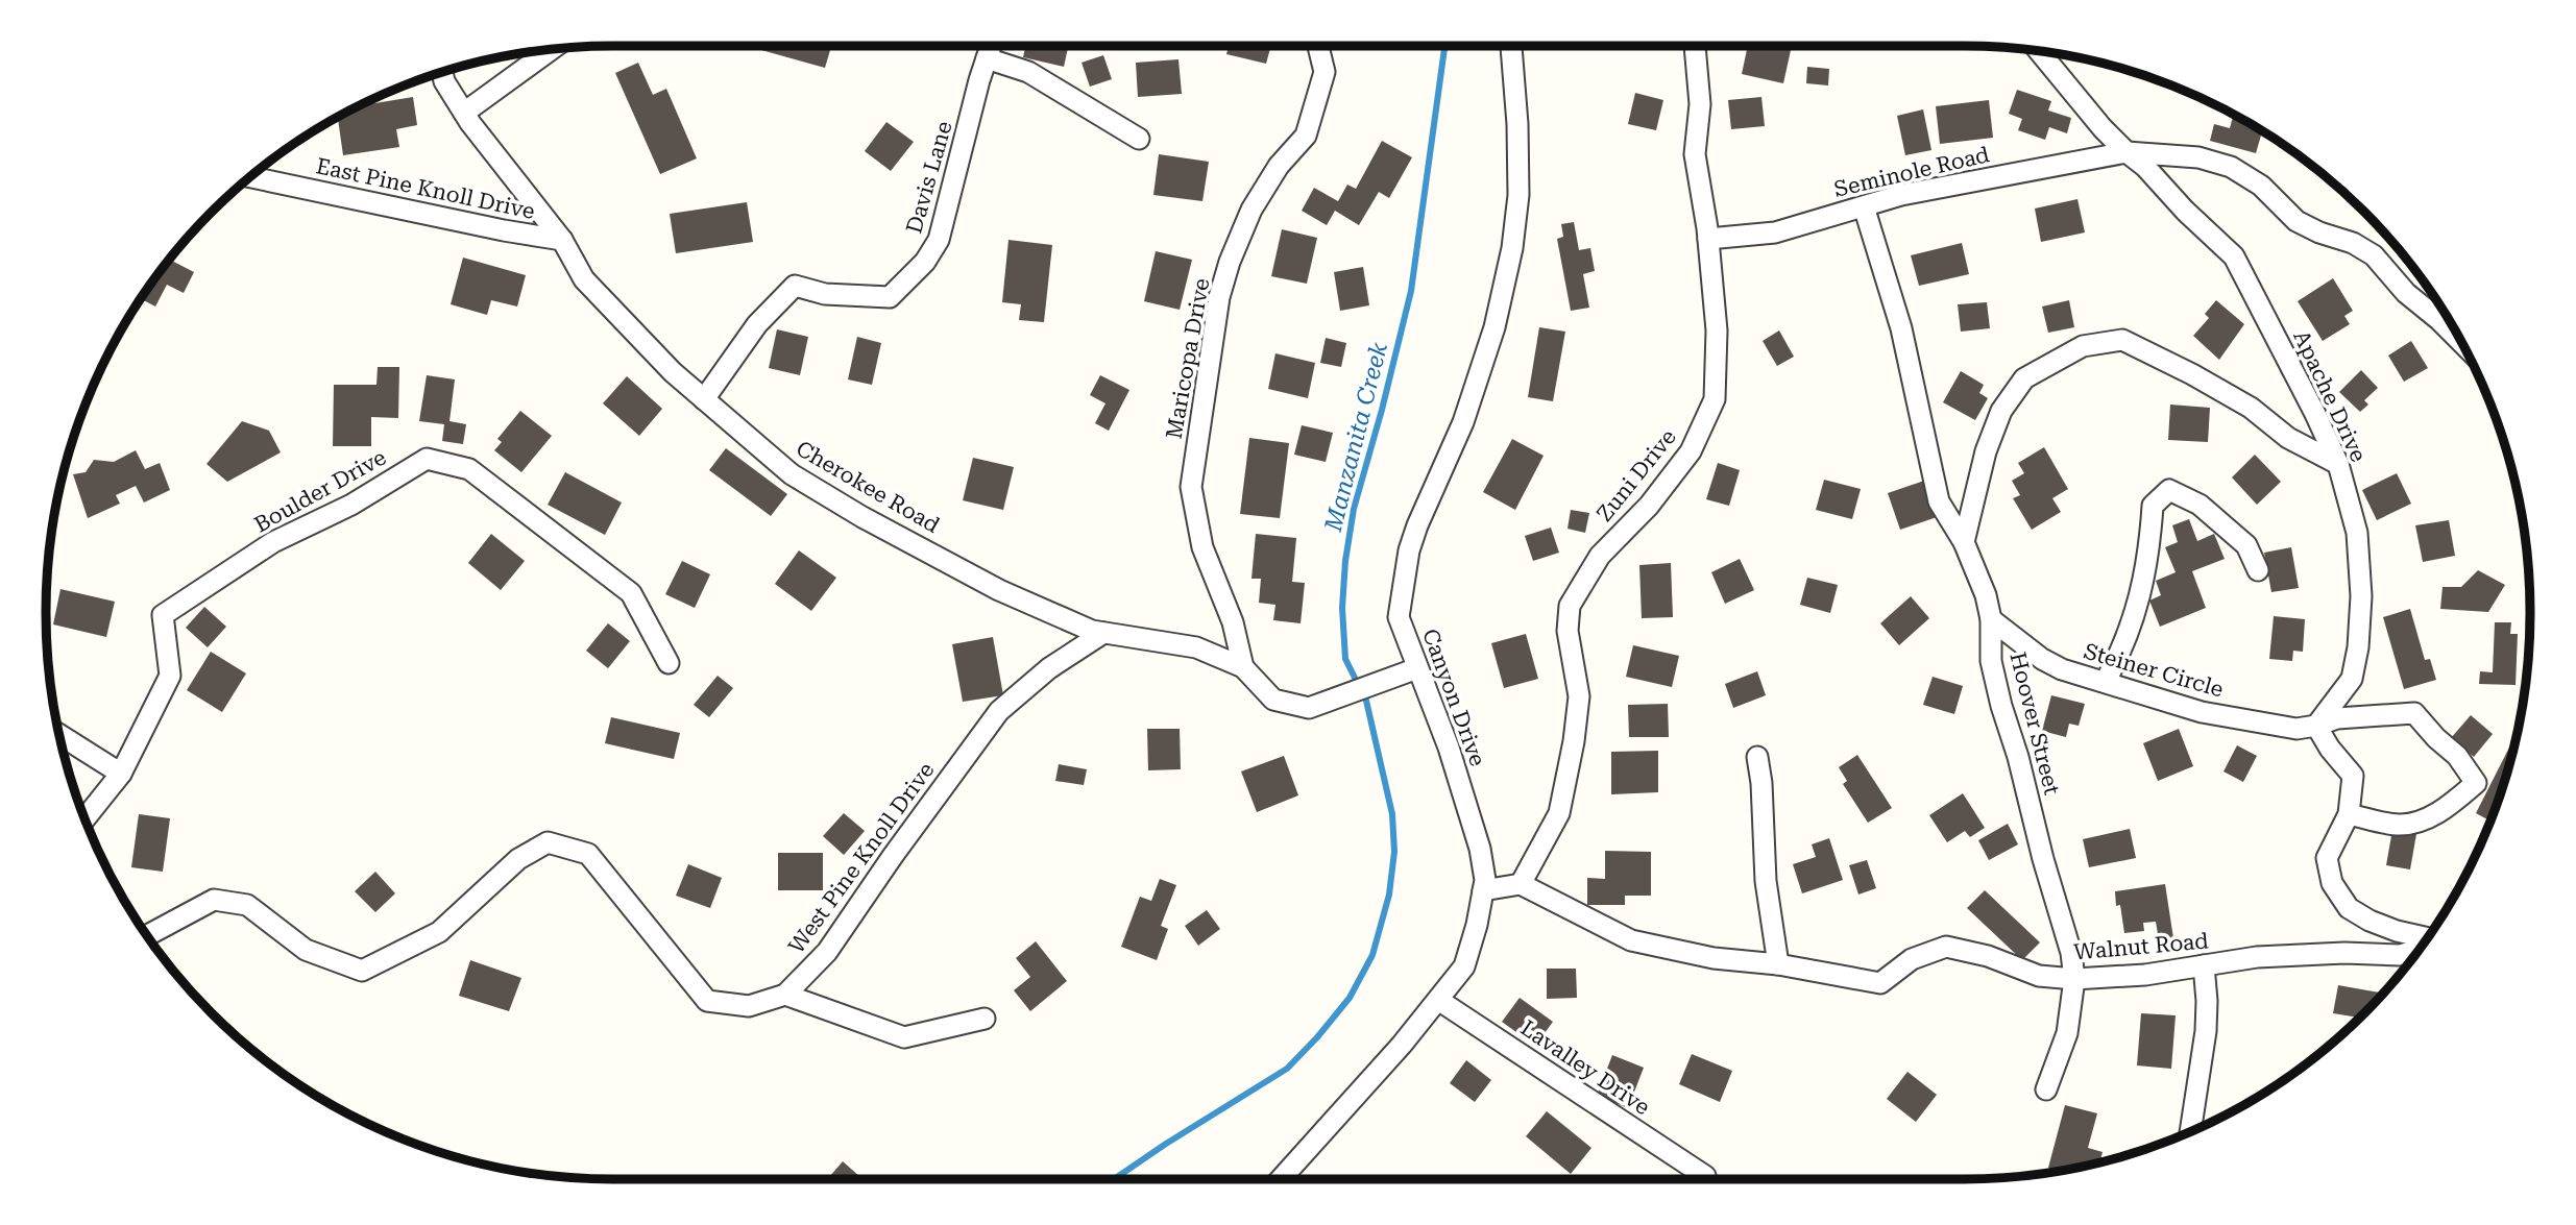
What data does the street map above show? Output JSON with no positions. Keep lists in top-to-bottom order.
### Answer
{
  "streets": {
    "street": [
      "Seminole Road",
      "Davis Lane",
      "East Pine Knoll Drive",
      "Maricopa Drive",
      "Apache Drive",
      "Zuni Drive",
      "Cherokee Road",
      "Boulder Drive",
      "Steiner Circle",
      "Canyon Drive",
      "Hoover Street",
      "West Pine Knoll Drive",
      "Walnut Road",
      "Lavalley Drive"
    ]
  },
  "crossings": [
    ["Seminole Road", "Apache Drive"],
    ["Seminole Road", "Zuni Drive"],
    ["Seminole Road", "Hoover Street"],
    ["Davis Lane", "Cherokee Road"],
    ["East Pine Knoll Drive", "Cherokee Road"],
    ["Maricopa Drive", "Cherokee Road"],
    ["Apache Drive", "Steiner Circle"],
    ["Zuni Drive", "Walnut Road"],
    ["Cherokee Road", "Canyon Drive"],
    ["Cherokee Road", "West Pine Knoll Drive"],
    ["Steiner Circle", "Hoover Street"],
    ["Canyon Drive", "Lavalley Drive"],
    ["Hoover Street", "Walnut Road"]
  ],
  "water": ["Manzanita Creek"]
}
